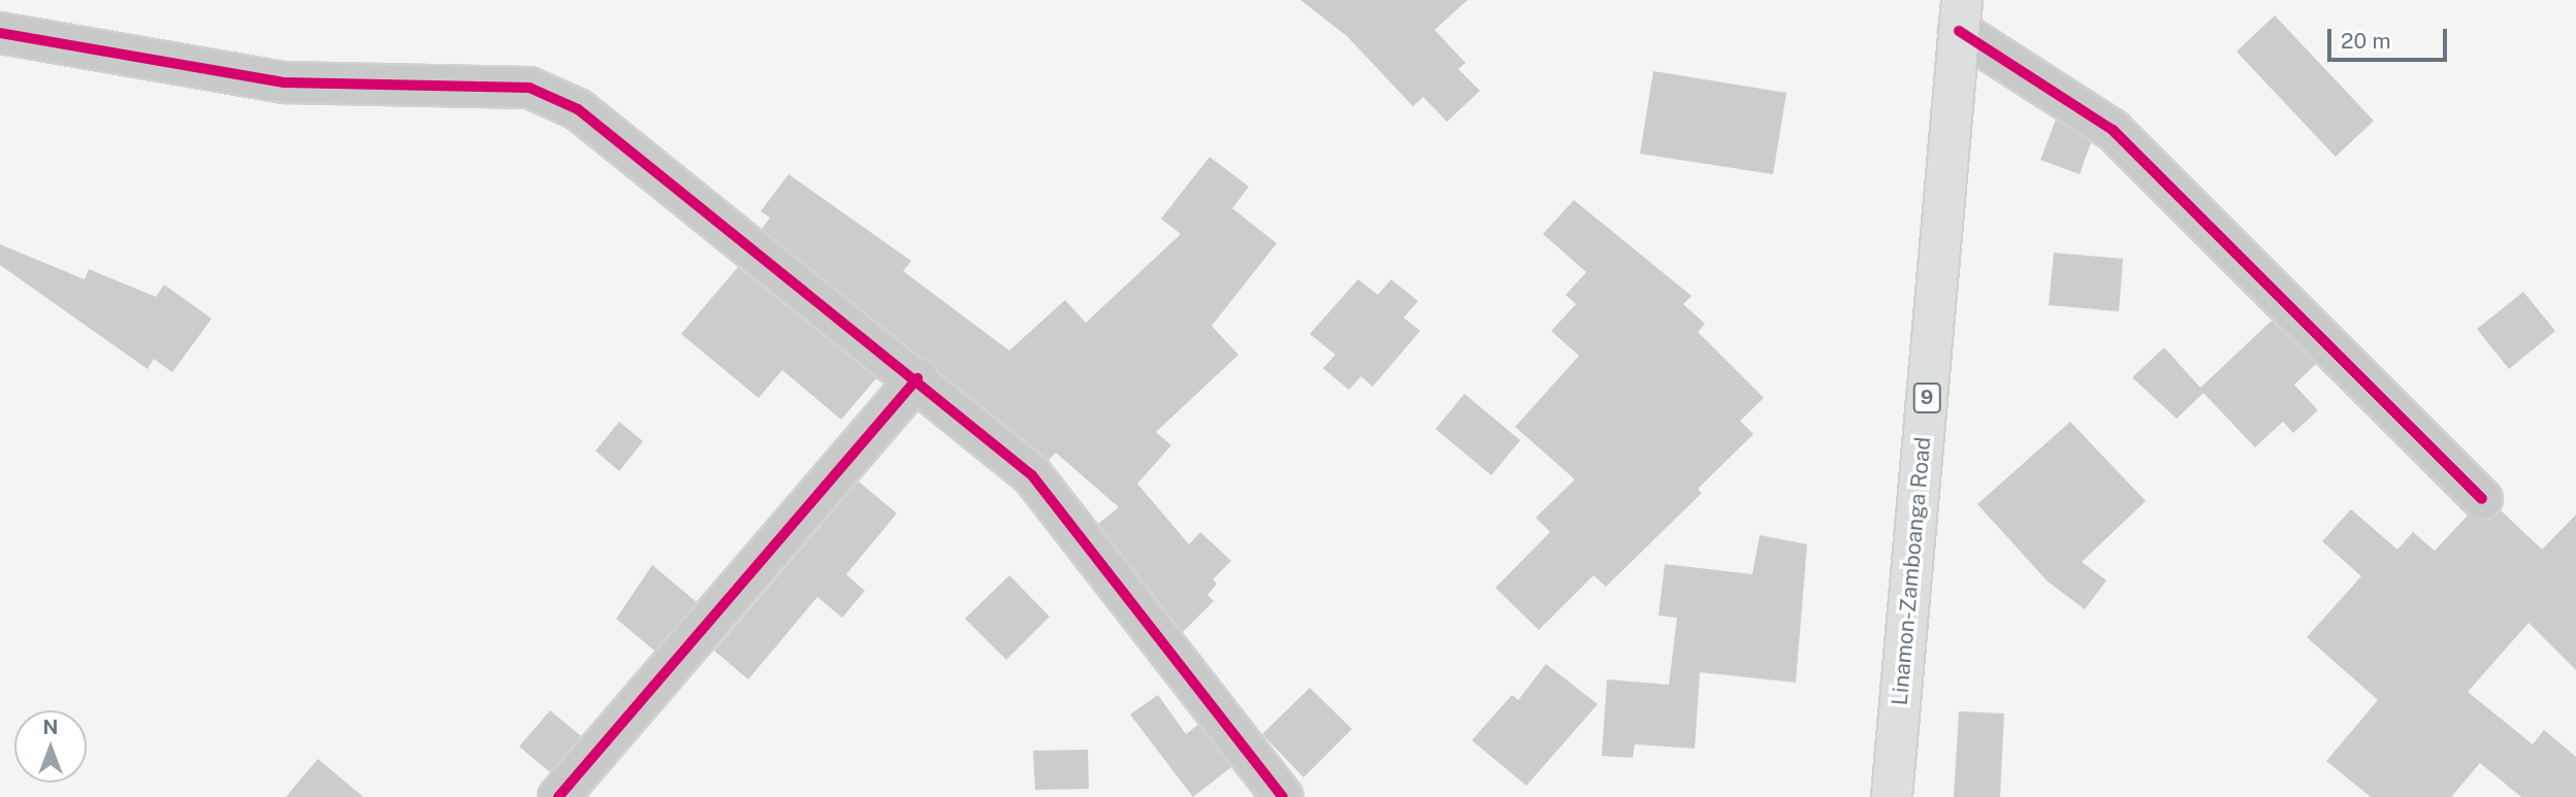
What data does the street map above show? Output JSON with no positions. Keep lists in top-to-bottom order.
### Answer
{
  "streets": {
    "highway": ["9", "Linamon-Zamboanga Road"]
  },
  "scale_bar": "20 m",
  "north": "top"
}
